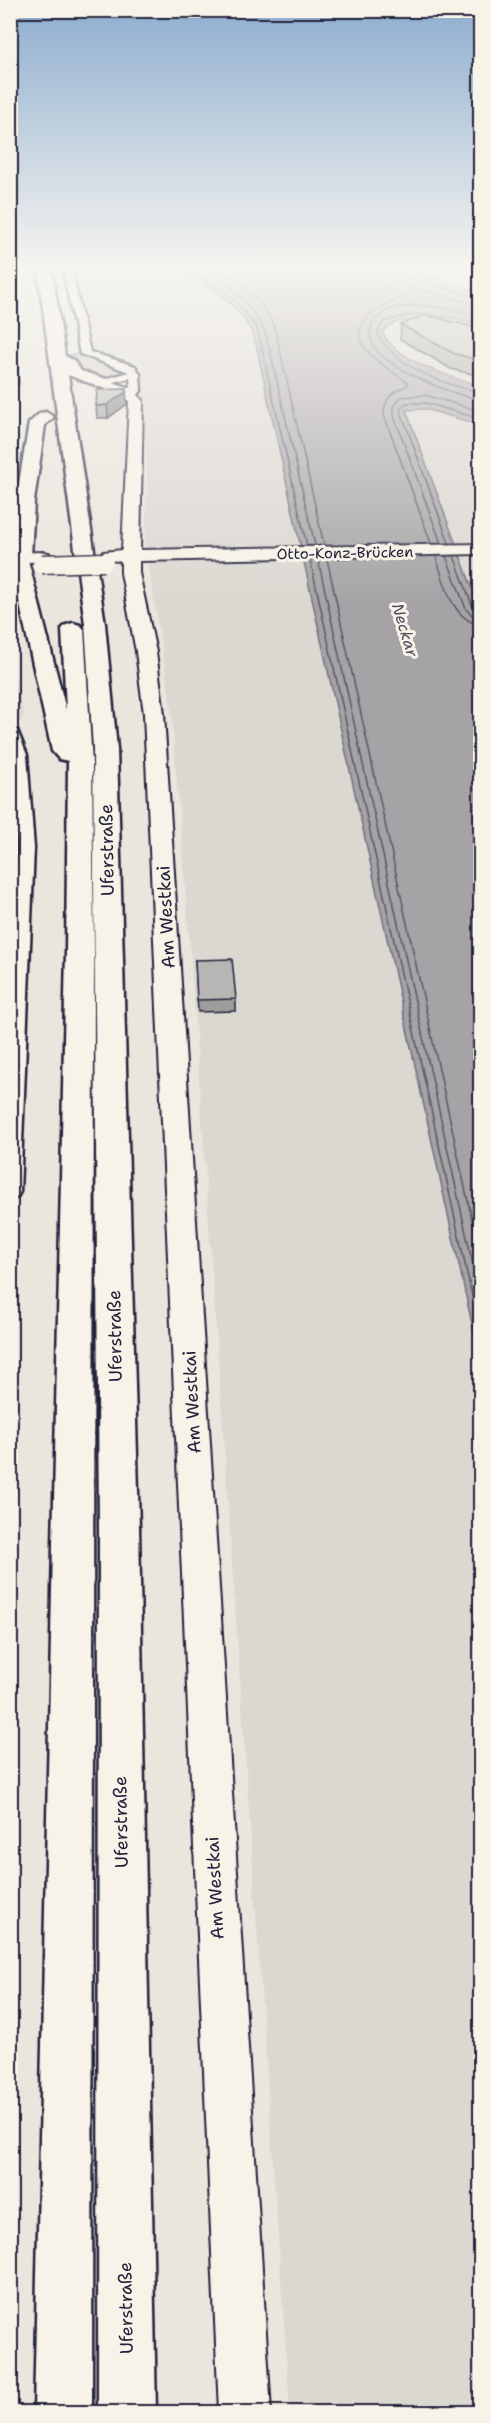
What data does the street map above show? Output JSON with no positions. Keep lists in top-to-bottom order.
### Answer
{
  "streets": {
    "highway": ["Uferstraße"],
    "main road": ["Otto-Konz-Brücken", "Am Westkai"]
  },
  "crossings": [
    ["Otto-Konz-Brücken", "Am Westkai"]
  ],
  "water": ["Neckar"]
}
